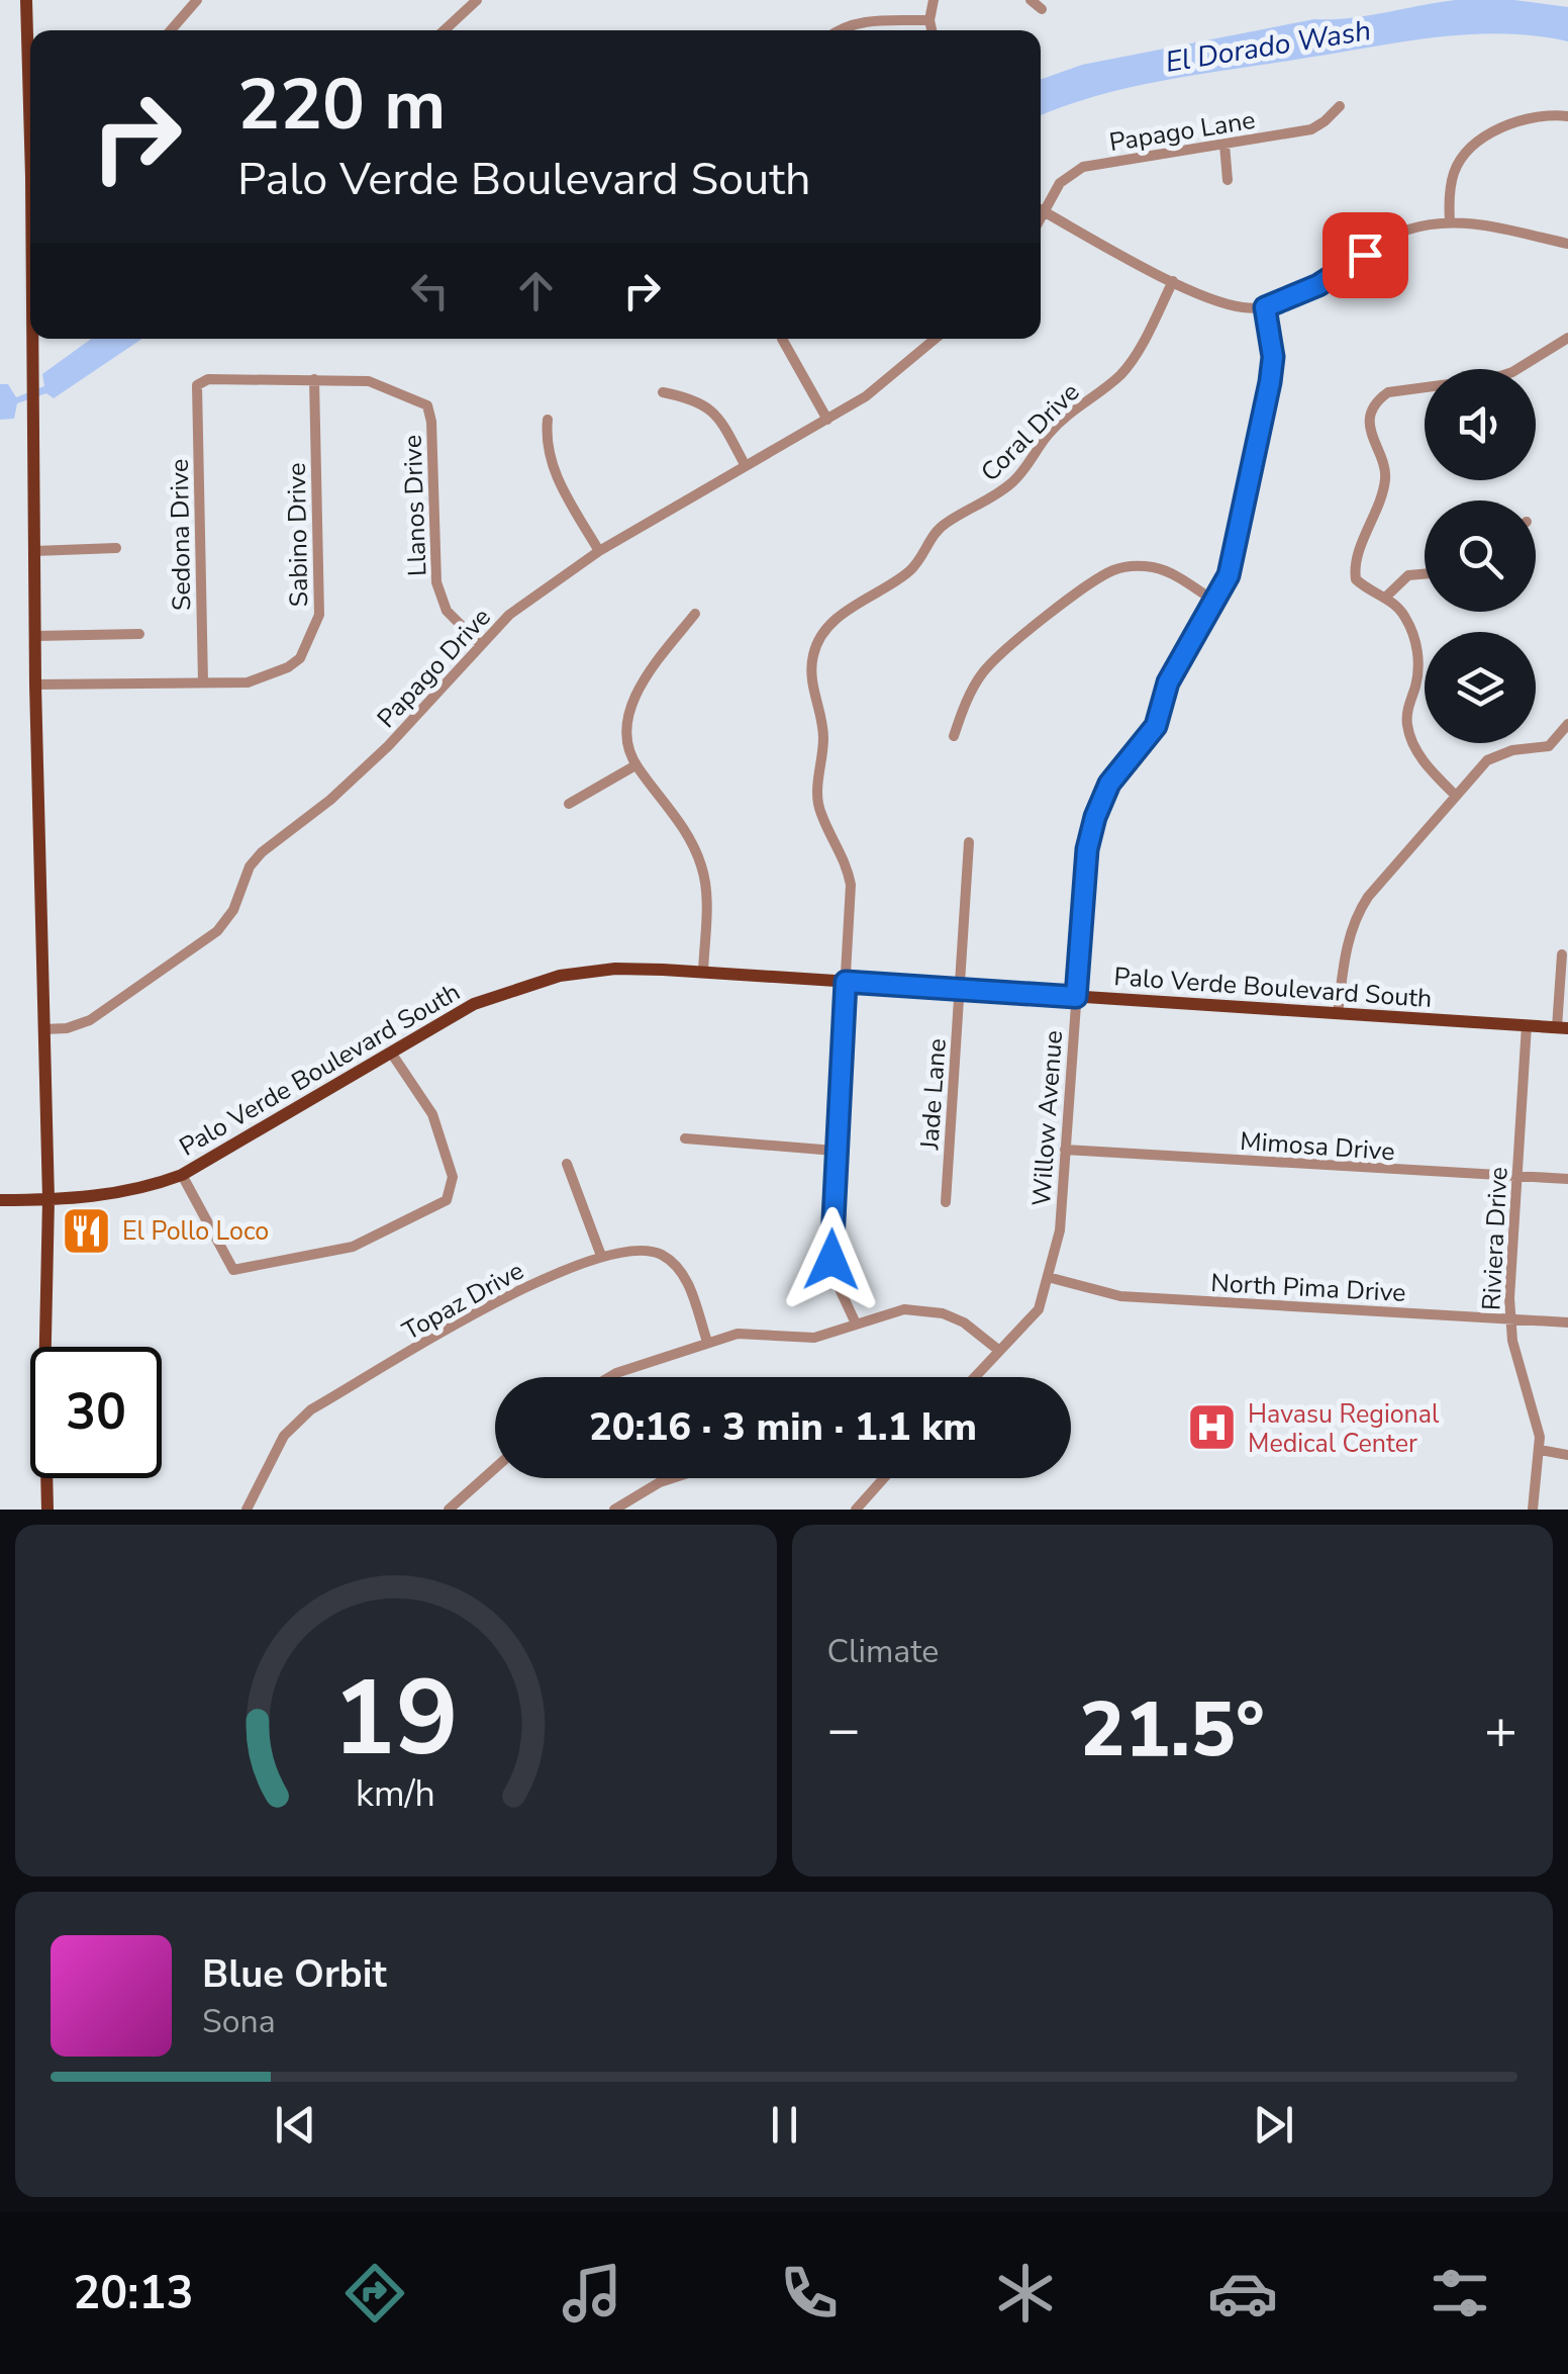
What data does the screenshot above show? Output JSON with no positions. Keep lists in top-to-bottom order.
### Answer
{
  "streets": {
    "main road": ["Palo Verde Boulevard South"],
    "street": [
      "Papago Lane",
      "Coral Drive",
      "Llanos Drive",
      "Sedona Drive",
      "Sabino Drive",
      "Papago Drive",
      "Jade Lane",
      "Willow Avenue",
      "Mimosa Drive",
      "Riviera Drive",
      "North Pima Drive",
      "Topaz Drive"
    ]
  },
  "crossings": [
    ["Coral Drive", "Palo Verde Boulevard South"],
    ["Llanos Drive", "Sedona Drive"],
    ["Llanos Drive", "Sabino Drive"],
    ["Llanos Drive", "Papago Drive"],
    ["Sedona Drive", "Sabino Drive"],
    ["Palo Verde Boulevard South", "Jade Lane"],
    ["Palo Verde Boulevard South", "Willow Avenue"],
    ["Palo Verde Boulevard South", "Riviera Drive"],
    ["Willow Avenue", "Mimosa Drive"],
    ["Willow Avenue", "North Pima Drive"],
    ["Mimosa Drive", "Riviera Drive"],
    ["Riviera Drive", "North Pima Drive"]
  ],
  "water": ["El Dorado Wash"],
  "places": {
    "restaurant": ["El Pollo Loco"],
    "hospital": ["Havasu Regional Medical Center"]
  },
  "page": {
    "turn": ["220 m", "Palo Verde Boulevard South"],
    "limit": "30",
    "trip": "20:16 · 3 min · 1.1 km",
    "tile": "Climate",
    "heat": ["−", "21.5°", "+"],
    "song": ["Blue Orbit", "Sona"],
    "tabs": "20:13",
    "gauge": ["19", "km/h"]
  }
}
